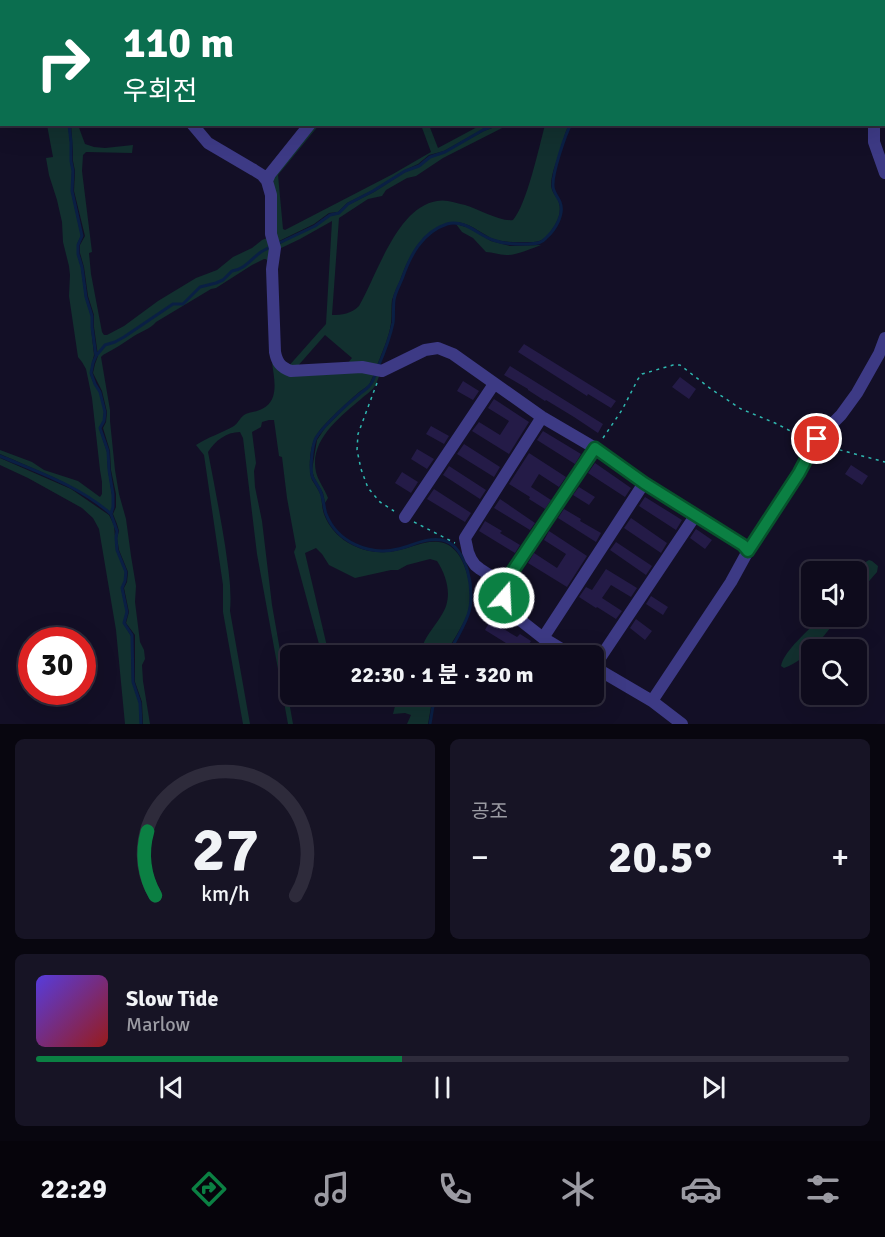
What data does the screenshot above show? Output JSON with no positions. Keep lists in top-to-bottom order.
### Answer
{
  "page": {
    "turn": ["110 m", "우회전"],
    "limit": "30",
    "trip": "22:30 · 1 분 · 320 m",
    "tile": "공조",
    "heat": ["−", "20.5°", "+"],
    "song": ["Slow Tide", "Marlow"],
    "tabs": "22:29",
    "gauge": ["27", "km/h"]
  }
}
